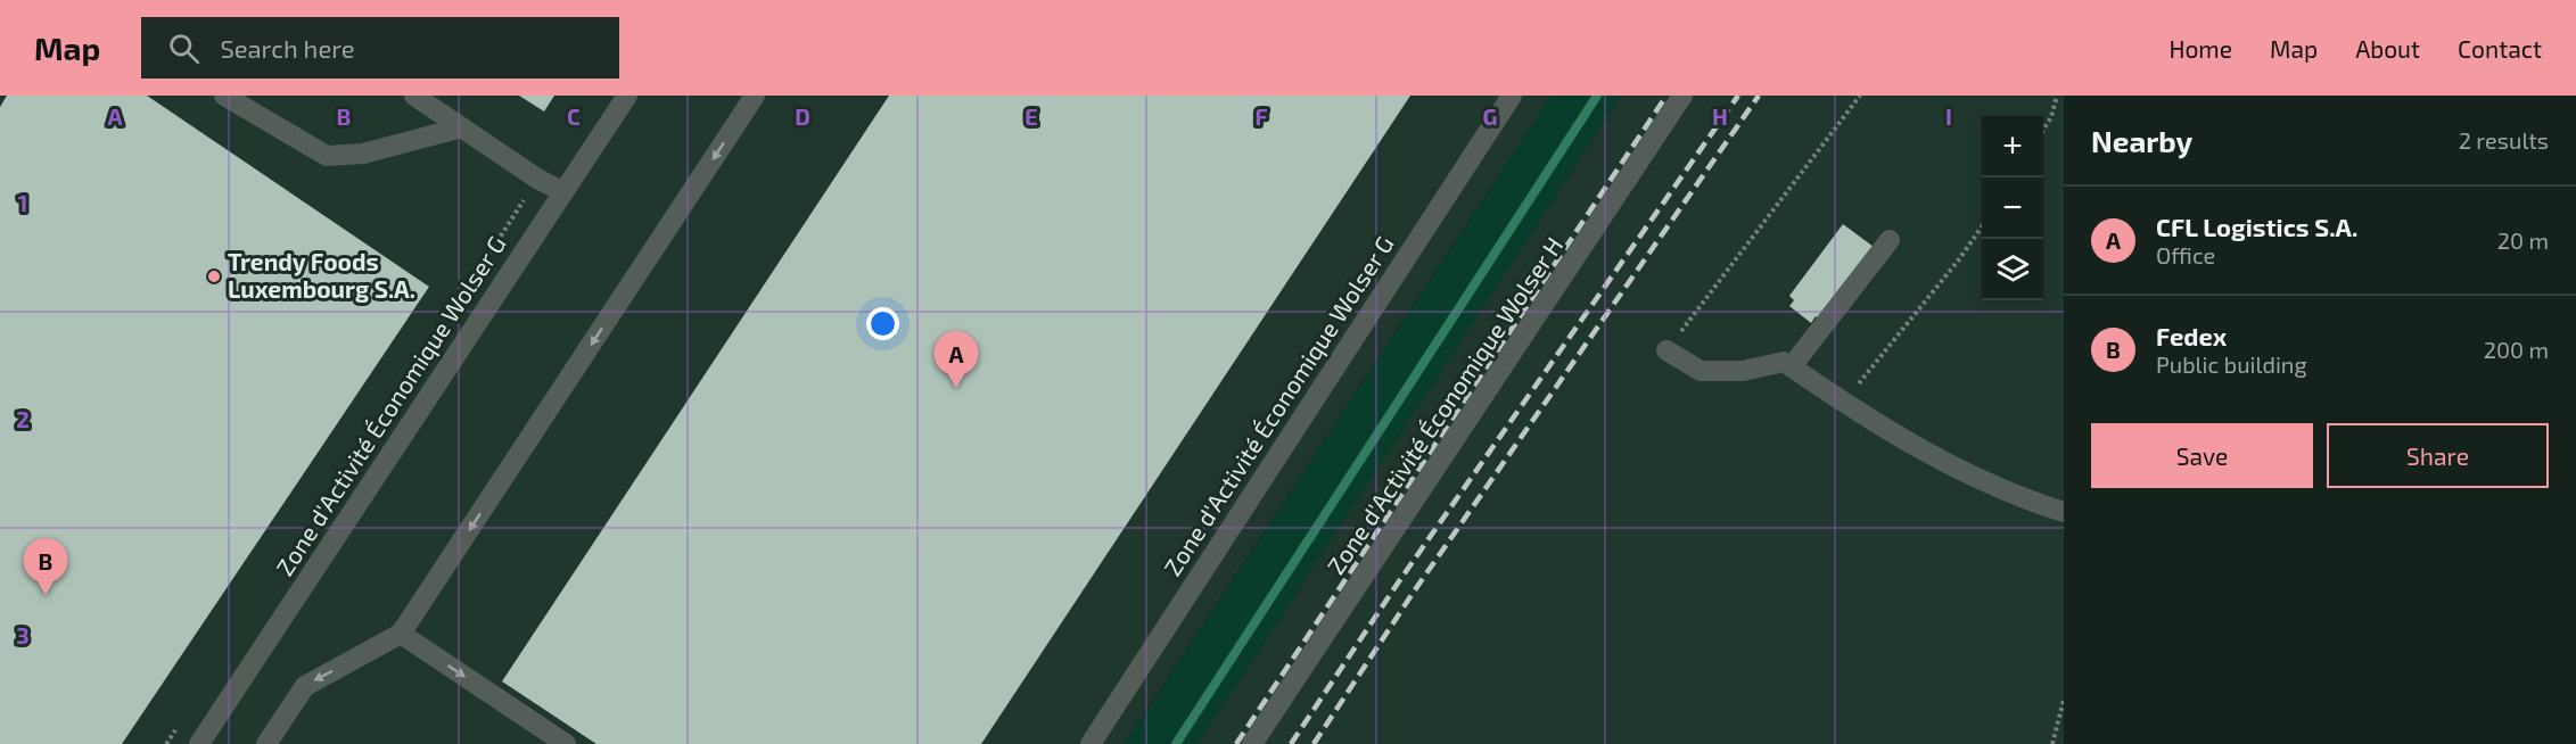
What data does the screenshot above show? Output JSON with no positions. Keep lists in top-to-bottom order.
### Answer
{
  "streets": {
    "lane": ["Zone d'Activité Économique Wolser G", "Zone d'Activité Économique Wolser H"]
  },
  "places": ["Trendy Foods Luxembourg S.A."],
  "page": {
    "header": "Map",
    "search": "Search here",
    "nav": [
      "Home",
      "Map",
      "About",
      "Contact"
    ],
    "heading": ["Nearby", "2 results"],
    "map_buttons": ["+", "−"],
    "list": [
      {
        "mark": "A",
        "name": "CFL Logistics S.A.",
        "note": "Office",
        "value": "20 m"
      },
      {
        "mark": "B",
        "name": "Fedex",
        "note": "Public building",
        "value": "200 m"
      }
    ],
    "pins": ["A", "B"],
    "buttons": ["Save", "Share"]
  },
  "grid": {
    "columns": [
      "A",
      "B",
      "C",
      "D",
      "E",
      "F",
      "G",
      "H",
      "I"
    ],
    "rows": ["1", "2", "3"]
  }
}
